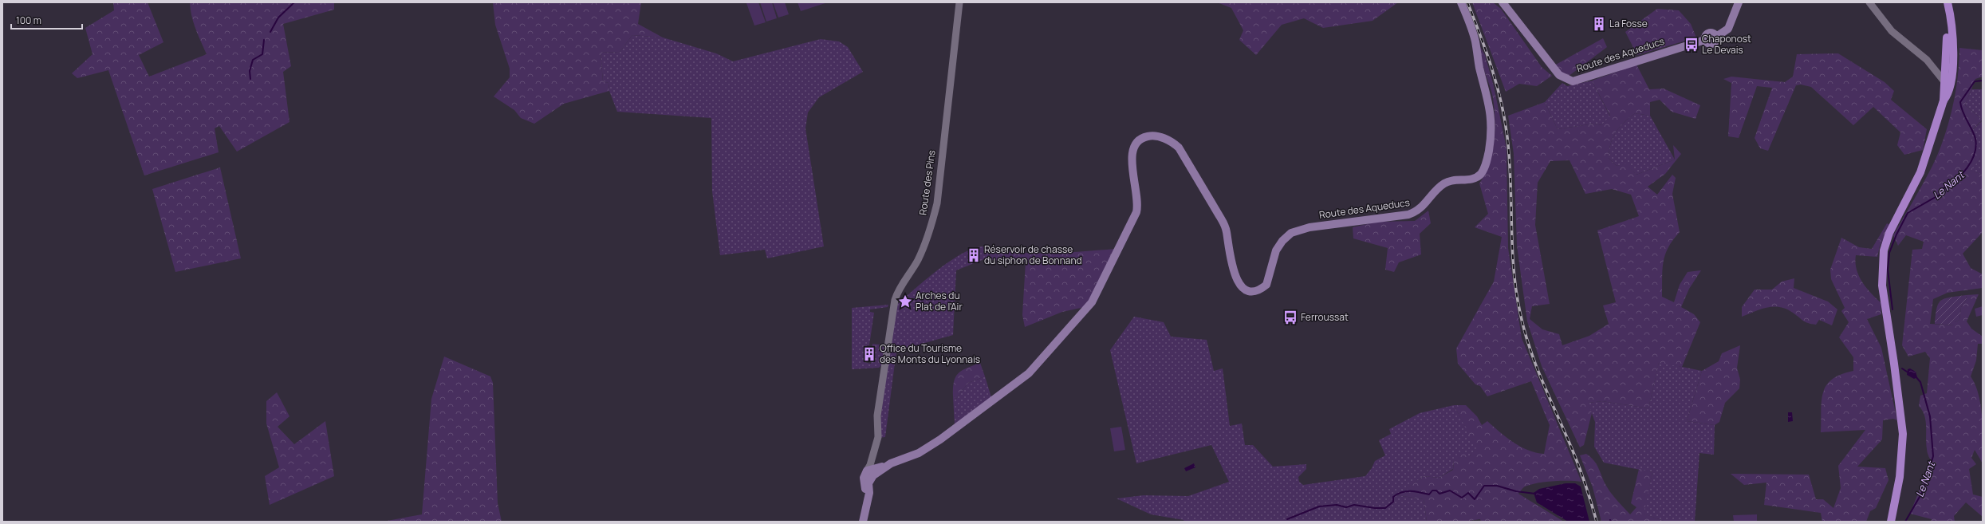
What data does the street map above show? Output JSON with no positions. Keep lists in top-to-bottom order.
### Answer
{
  "streets": {
    "main road": ["Route des Aqueducs"],
    "street": ["Route des Pins"]
  },
  "crossings": [
    ["Route des Aqueducs", "Route des Pins"]
  ],
  "water": ["Le Nant"],
  "places": {
    "building": ["La Fosse", "Réservoir de chasse du siphon de Bonnand", "Office du Tourisme des Monts du Lyonnais"],
    "bus stop": ["Chaponost Le Devais", "Ferroussat"],
    "place": ["Arches du Plat de l'Air"]
  },
  "scale_bar": "100 m"
}
